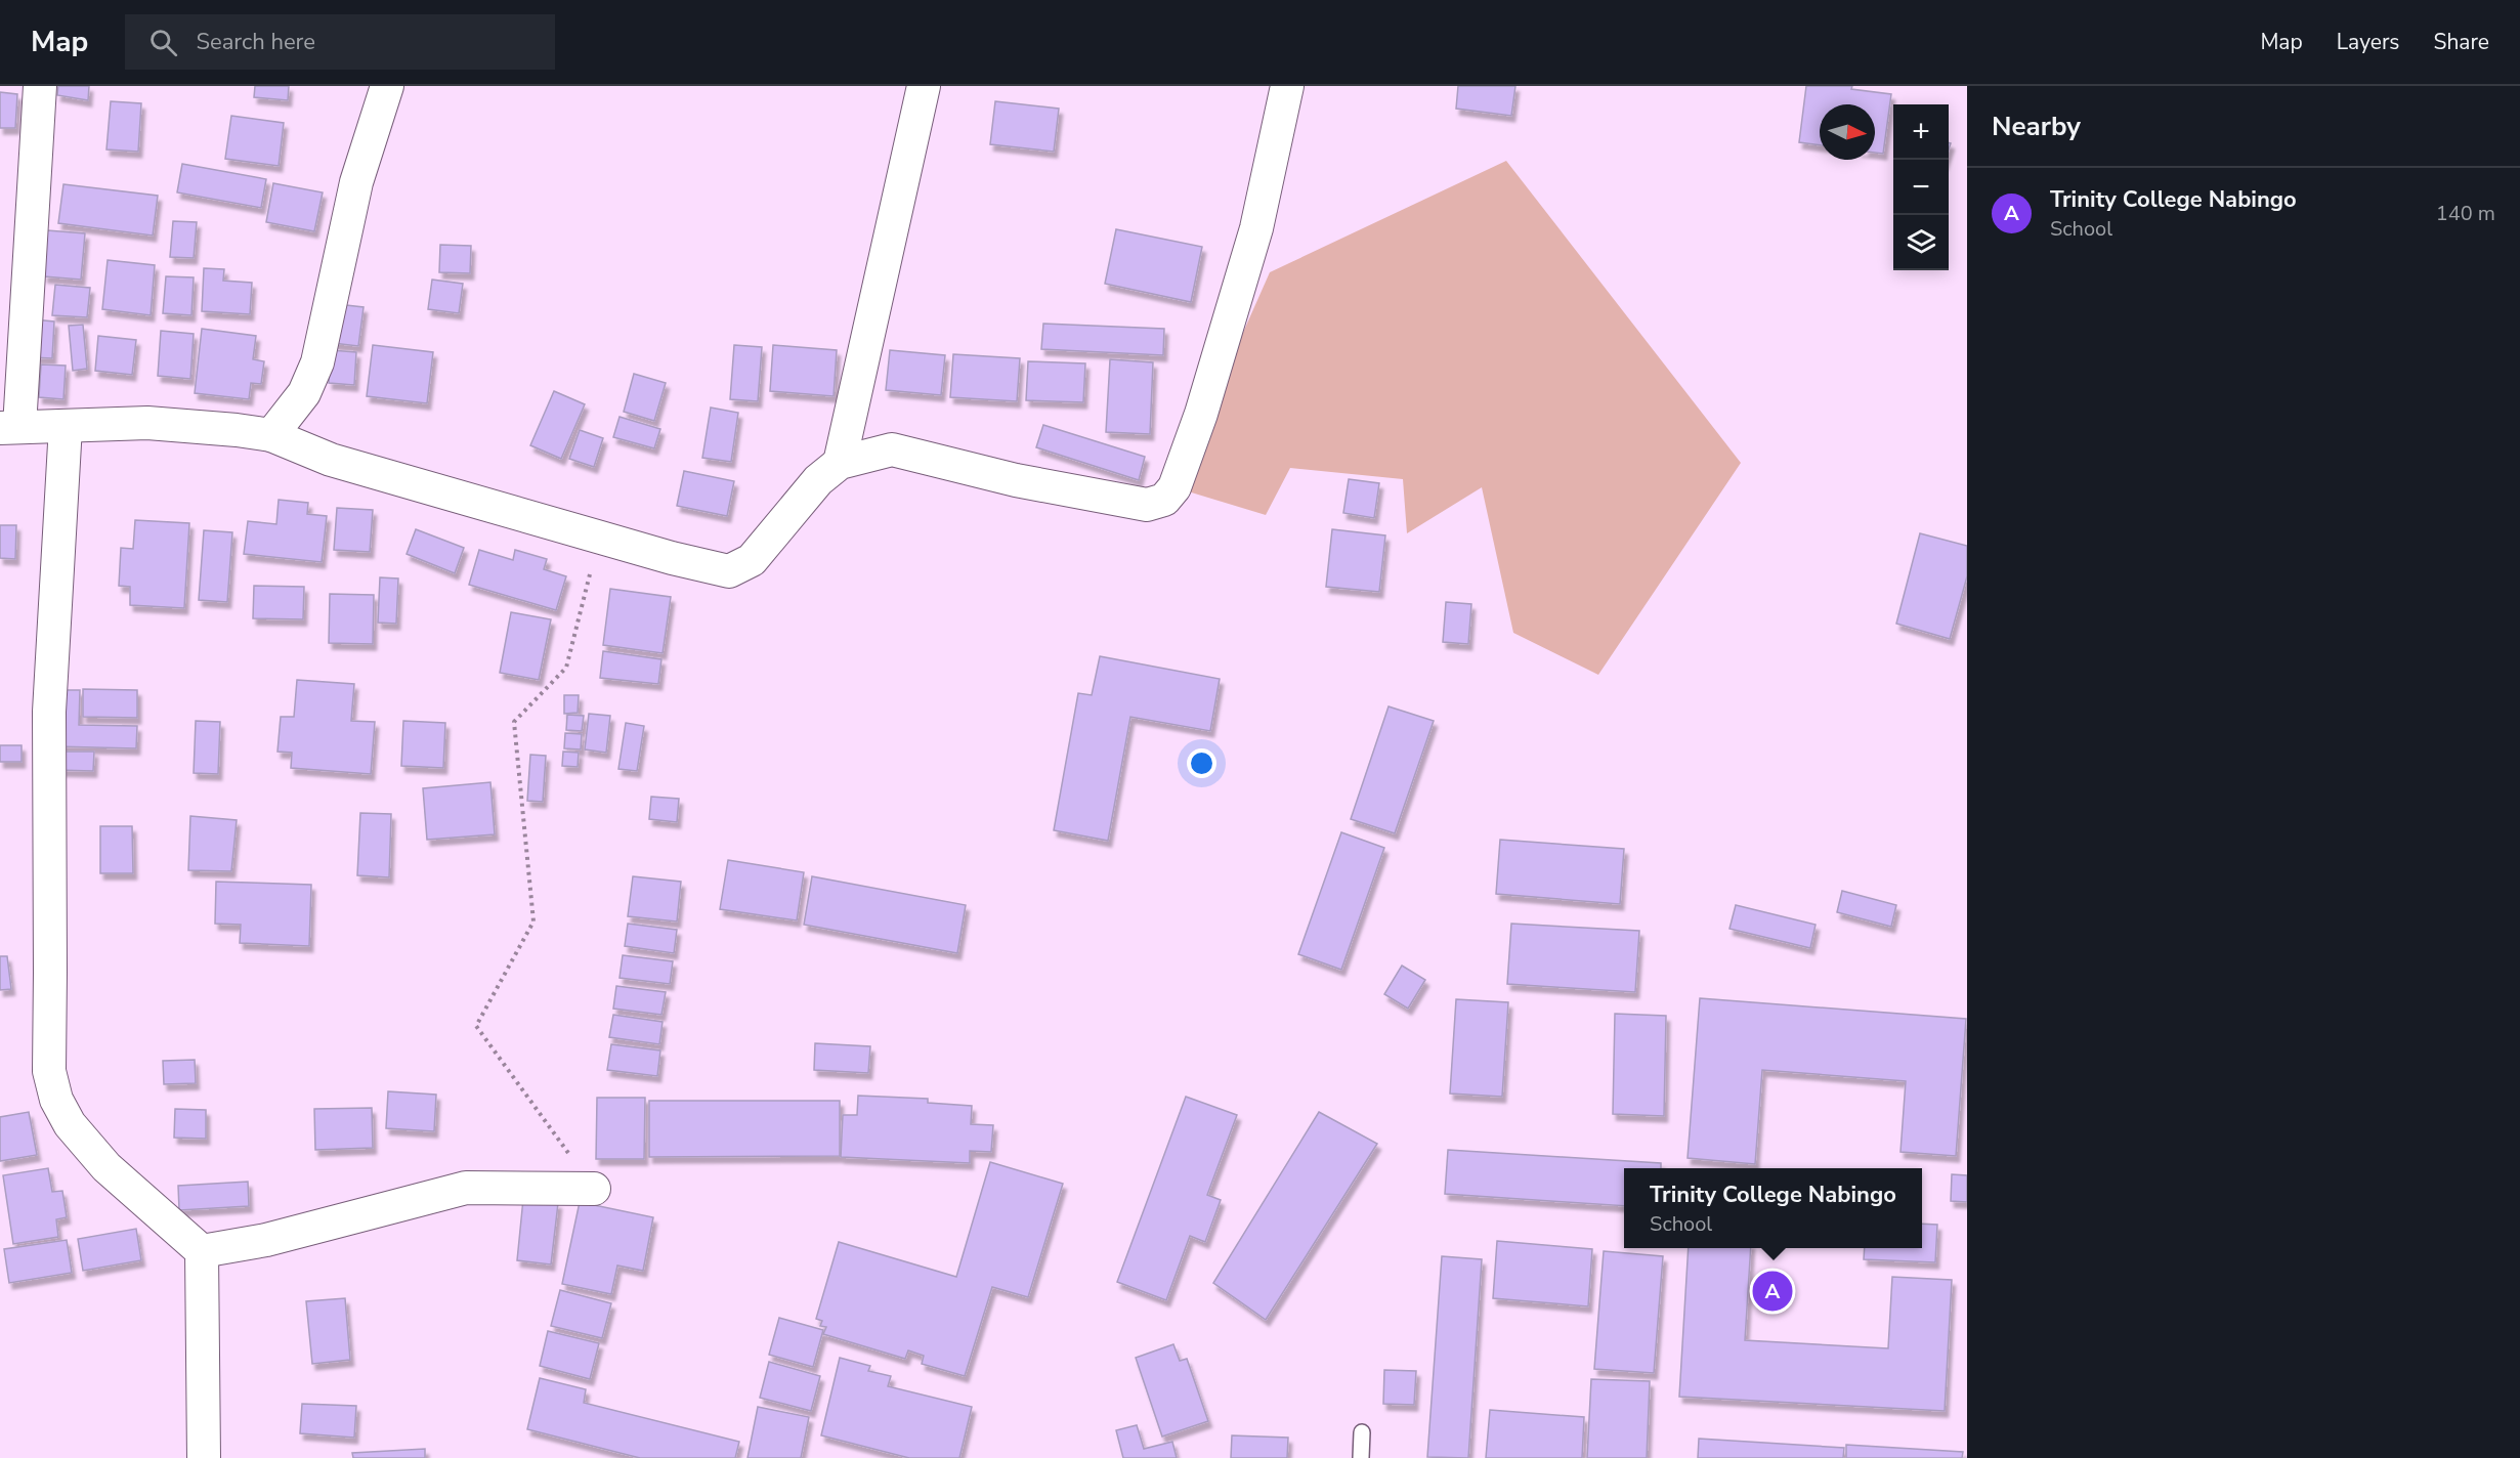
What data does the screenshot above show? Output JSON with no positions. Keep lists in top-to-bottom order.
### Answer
{
  "north": "right",
  "page": {
    "header": "Map",
    "search": "Search here",
    "nav": ["Map", "Layers", "Share"],
    "heading": "Nearby",
    "map_buttons": ["+", "−"],
    "list": [
      {
        "mark": "A",
        "name": "Trinity College Nabingo",
        "note": "School",
        "value": "140 m"
      }
    ],
    "popup": ["Trinity College Nabingo", "School"],
    "pins": "A"
  }
}
